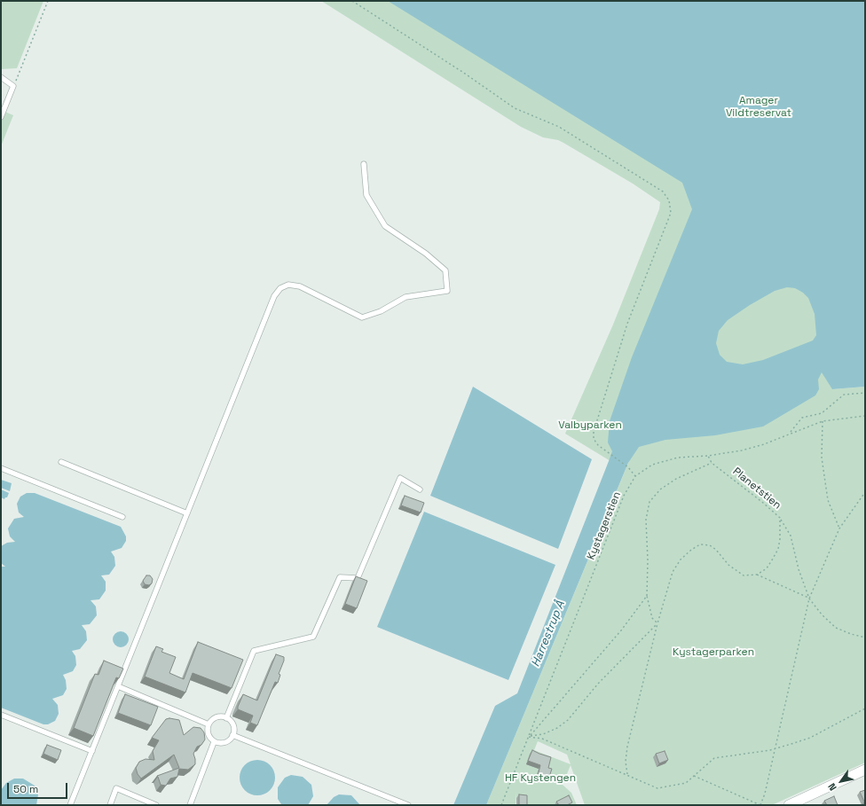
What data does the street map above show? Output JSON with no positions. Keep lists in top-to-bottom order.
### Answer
{
  "streets": {
    "path": ["Planetstien", "Kystagerstien"]
  },
  "crossings": [
    ["Planetstien", "Kystagerstien"]
  ],
  "water": ["Harrestrup Å"],
  "parks": [
    "Amager Vildtreservat",
    "Valbyparken",
    "Kystagerparken",
    "HF Kystengen"
  ],
  "scale_bar": "50 m",
  "north": "bottom left"
}
